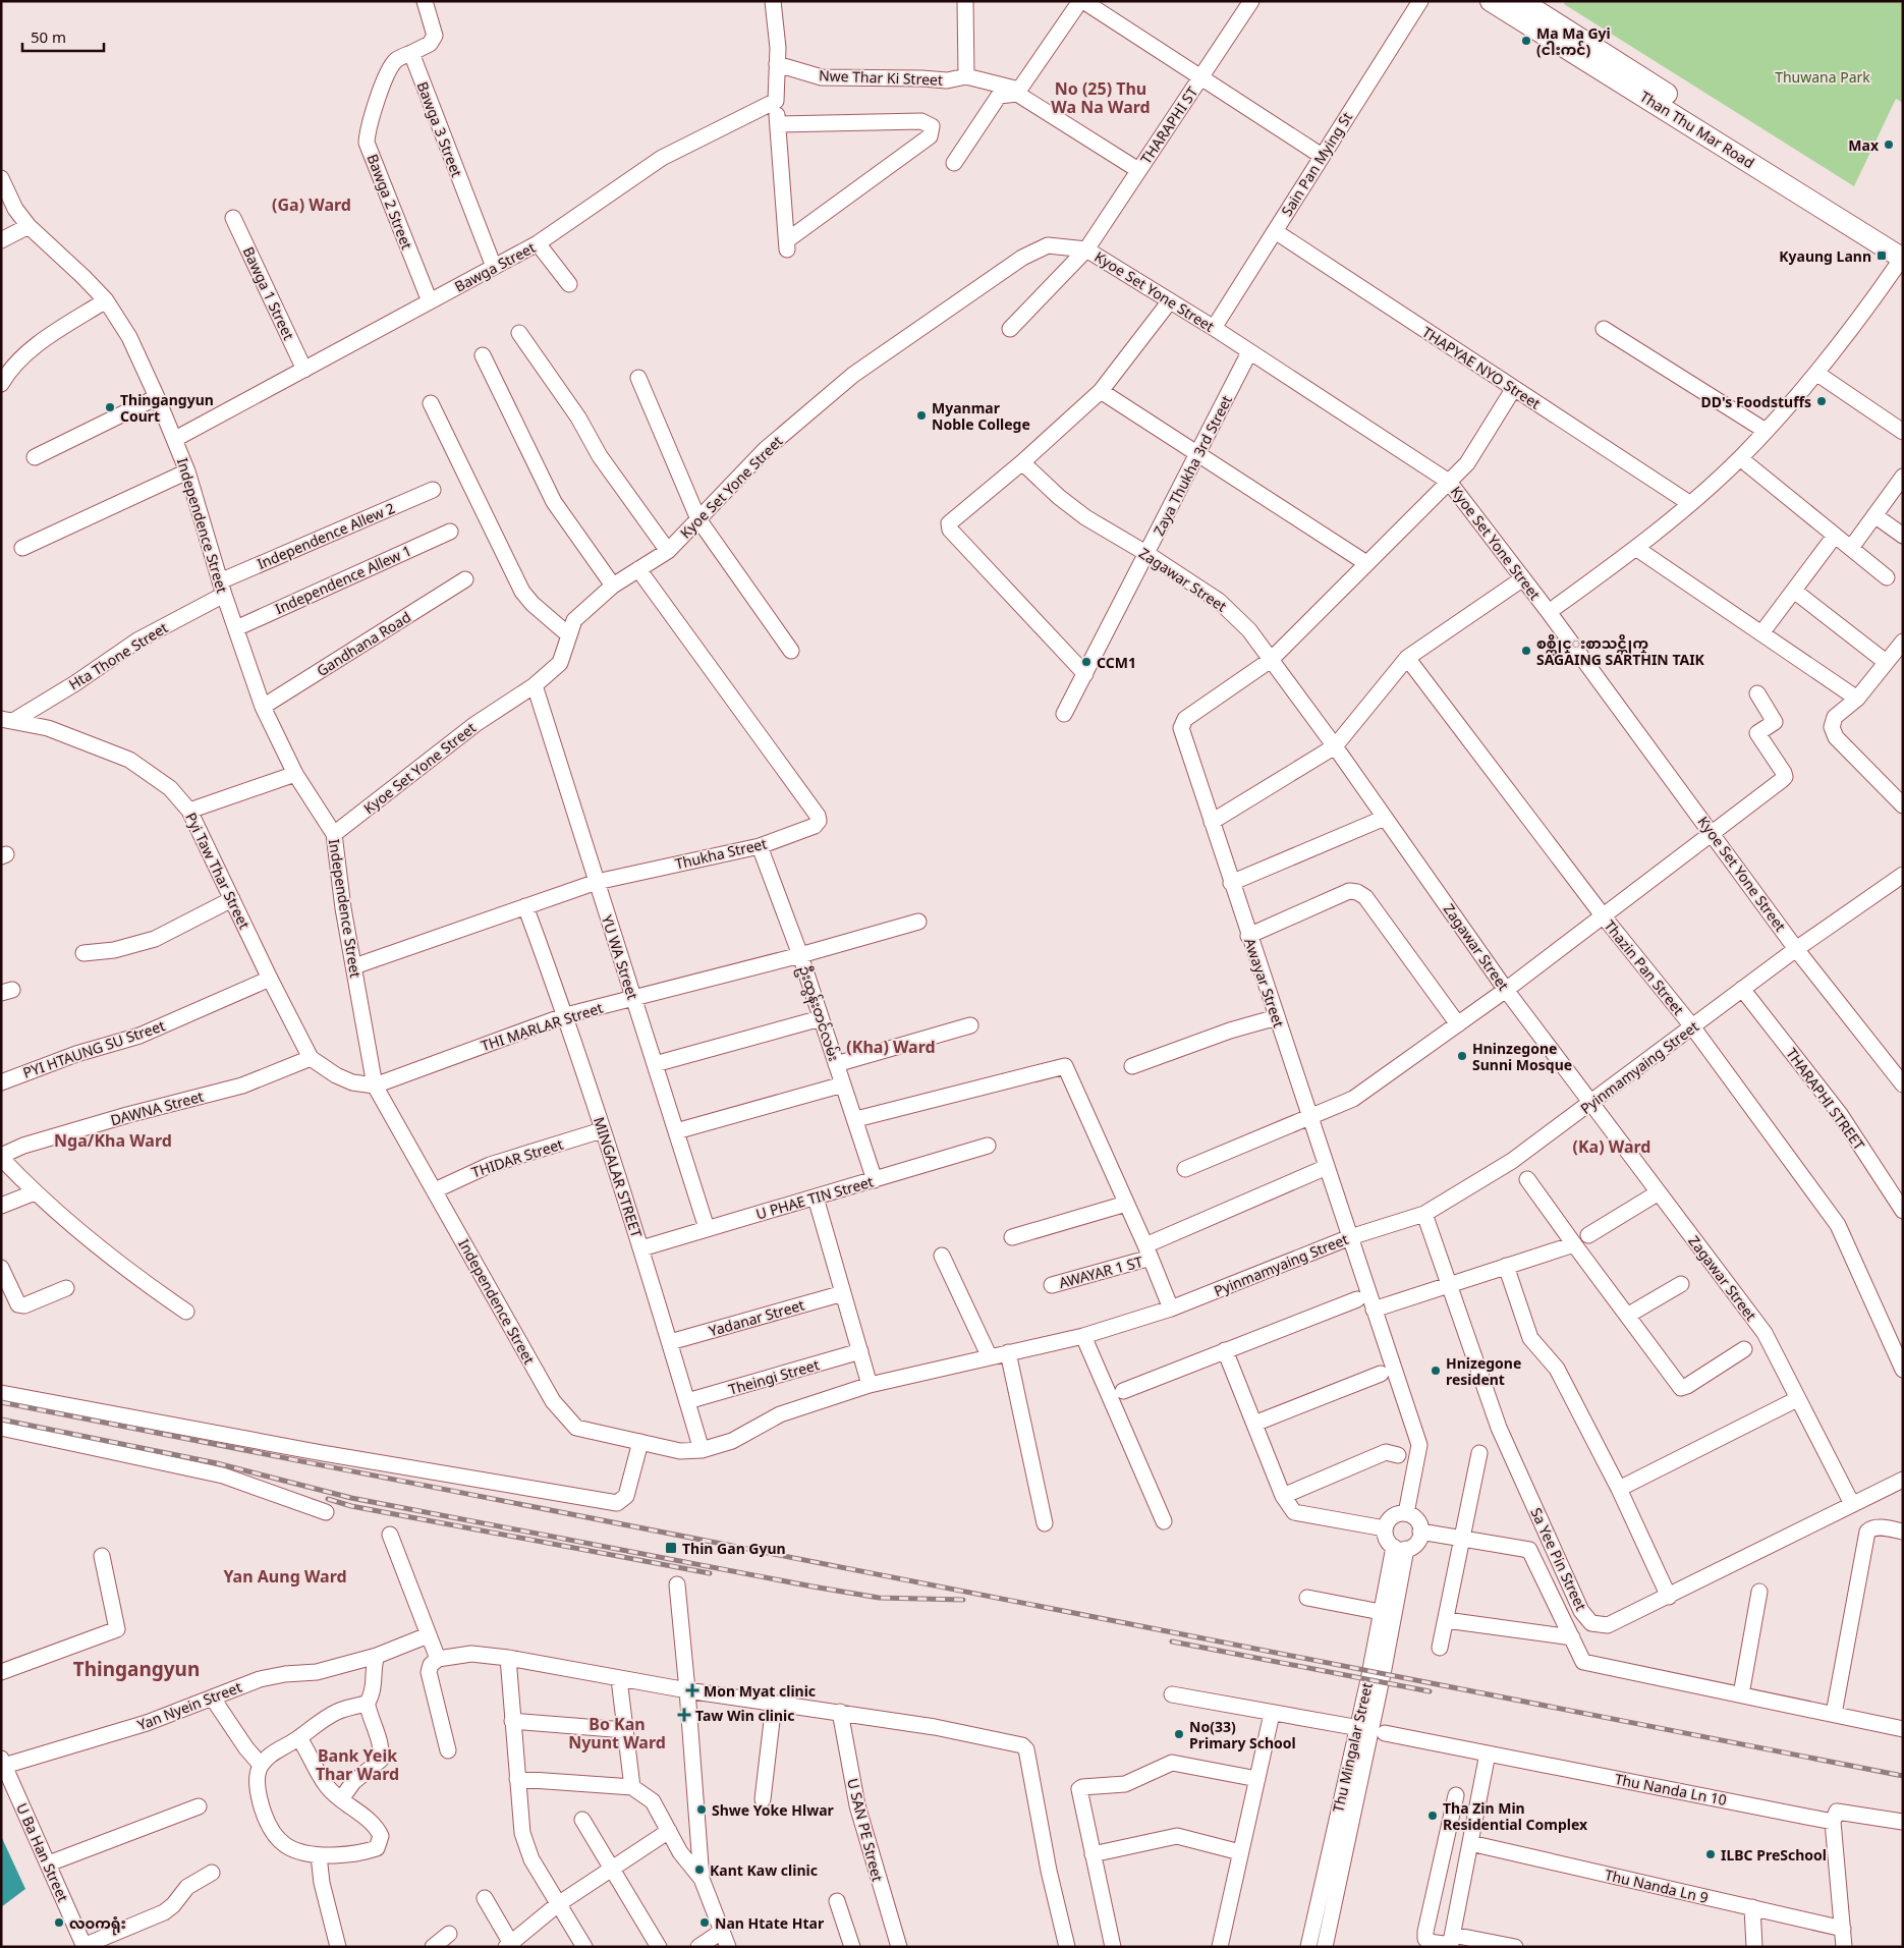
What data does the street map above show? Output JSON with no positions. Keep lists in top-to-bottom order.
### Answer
{
  "streets": {
    "main road": ["Than Thu Mar Road"],
    "street": [
      "Nwe Thar Ki Street",
      "THARAPHI ST",
      "Bawga 3 Street",
      "Sain Pan Mying St",
      "Bawga 2 Street",
      "Bawga Street",
      "Kyoe Set Yone Street",
      "Bawga 1 Street",
      "THAPYAE NYO Street",
      "Zaya Thukha 3rd Street",
      "Independence Street",
      "Independence Allew 2",
      "Independence Allew 1",
      "Zagawar Street",
      "Gandhana Road",
      "Hta Thone Street",
      "Thukha Street",
      "Pyi Taw Thar Street",
      "YU WA Street",
      "Thazin Pan Street",
      "Awayar Street",
      "ဦးထွန်းတင်လမ်း",
      "THI MARLAR Street",
      "PYI HTAUNG SU Street",
      "Pyinmamyaing Street",
      "THARAPHI STREET",
      "DAWNA Street",
      "THIDAR Street",
      "MINGALAR STREET",
      "U PHAE TIN Street",
      "AWAYAR 1 ST",
      "Yadanar Street",
      "Theingi Street",
      "Sa Yee Pin Street",
      "Yan Nyein Street",
      "Thu Mingalar Street",
      "Thu Nanda Ln 10",
      "U SAN PE Street",
      "U Ba Han Street",
      "Thu Nanda Ln 9"
    ]
  },
  "crossings": [
    ["Nwe Thar Ki Street", "THARAPHI ST"],
    ["THARAPHI ST", "Kyoe Set Yone Street"],
    ["Bawga 3 Street", "Bawga 2 Street"],
    ["Bawga 3 Street", "Bawga Street"],
    ["Sain Pan Mying St", "Kyoe Set Yone Street"],
    ["Sain Pan Mying St", "THAPYAE NYO Street"],
    ["Bawga 2 Street", "Bawga Street"],
    ["Bawga Street", "Bawga 1 Street"],
    ["Bawga Street", "Independence Street"],
    ["Kyoe Set Yone Street", "Zaya Thukha 3rd Street"],
    ["Kyoe Set Yone Street", "Independence Street"],
    ["Kyoe Set Yone Street", "Thukha Street"],
    ["Kyoe Set Yone Street", "YU WA Street"],
    ["Kyoe Set Yone Street", "Pyinmamyaing Street"],
    ["Zaya Thukha 3rd Street", "Zagawar Street"],
    ["Independence Street", "Independence Allew 2"],
    ["Independence Street", "Independence Allew 1"],
    ["Independence Street", "Gandhana Road"],
    ["Independence Street", "Hta Thone Street"],
    ["Independence Street", "Thukha Street"],
    ["Independence Street", "THI MARLAR Street"],
    ["Independence Street", "Pyinmamyaing Street"],
    ["Independence Street", "THIDAR Street"],
    ["Independence Allew 2", "Hta Thone Street"],
    ["Zagawar Street", "Awayar Street"],
    ["Zagawar Street", "Pyinmamyaing Street"],
    ["Zagawar Street", "Sa Yee Pin Street"],
    ["Hta Thone Street", "Pyi Taw Thar Street"],
    ["Thukha Street", "YU WA Street"],
    ["Thukha Street", "ဦးထွန်းတင်လမ်း"],
    ["Thukha Street", "MINGALAR STREET"],
    ["Pyi Taw Thar Street", "PYI HTAUNG SU Street"],
    ["Pyi Taw Thar Street", "DAWNA Street"],
    ["YU WA Street", "THI MARLAR Street"],
    ["YU WA Street", "U PHAE TIN Street"],
    ["Thazin Pan Street", "Pyinmamyaing Street"],
    ["Awayar Street", "Pyinmamyaing Street"],
    ["Awayar Street", "AWAYAR 1 ST"],
    ["Awayar Street", "Thu Mingalar Street"],
    ["ဦးထွန်းတင်လမ်း", "THI MARLAR Street"],
    ["ဦးထွန်းတင်လမ်း", "U PHAE TIN Street"],
    ["THI MARLAR Street", "MINGALAR STREET"],
    ["Pyinmamyaing Street", "THARAPHI STREET"],
    ["Pyinmamyaing Street", "MINGALAR STREET"],
    ["Pyinmamyaing Street", "Sa Yee Pin Street"],
    ["THIDAR Street", "MINGALAR STREET"],
    ["MINGALAR STREET", "U PHAE TIN Street"],
    ["MINGALAR STREET", "Yadanar Street"],
    ["MINGALAR STREET", "Theingi Street"],
    ["Yan Nyein Street", "U Ba Han Street"],
    ["Thu Mingalar Street", "Thu Nanda Ln 10"]
  ],
  "districts": [
    "No (25) Thu Wa Na Ward",
    "(Ga) Ward",
    "(Kha) Ward",
    "Nga/Kha Ward",
    "(Ka) Ward",
    "Yan Aung Ward",
    "Thingangyun",
    "Bo Kan Nyunt Ward",
    "Bank Yeik Thar Ward"
  ],
  "parks": ["Thuwana Park"],
  "places": {
    "other": [
      "Ma Ma Gyi (ငါးကင်)",
      "Max",
      "DD's Foodstuffs",
      "Thingangyun Court",
      "Myanmar Noble College",
      "စစ္ကိုင္းစာသင္တိုက္ SAGAING SARTHIN TAIK",
      "CCM1",
      "Hninzegone Sunni Mosque",
      "Hnizegone resident",
      "No(33) Primary School",
      "Shwe Yoke Hlwar",
      "Tha Zin Min Residential Complex",
      "ILBC PreSchool",
      "Kant Kaw clinic",
      "လဝကရုံး",
      "Nan Htate Htar"
    ],
    "transit": ["Kyaung Lann", "Thin Gan Gyun"],
    "health": ["Mon Myat clinic", "Taw Win clinic"]
  },
  "scale_bar": "50 m"
}
